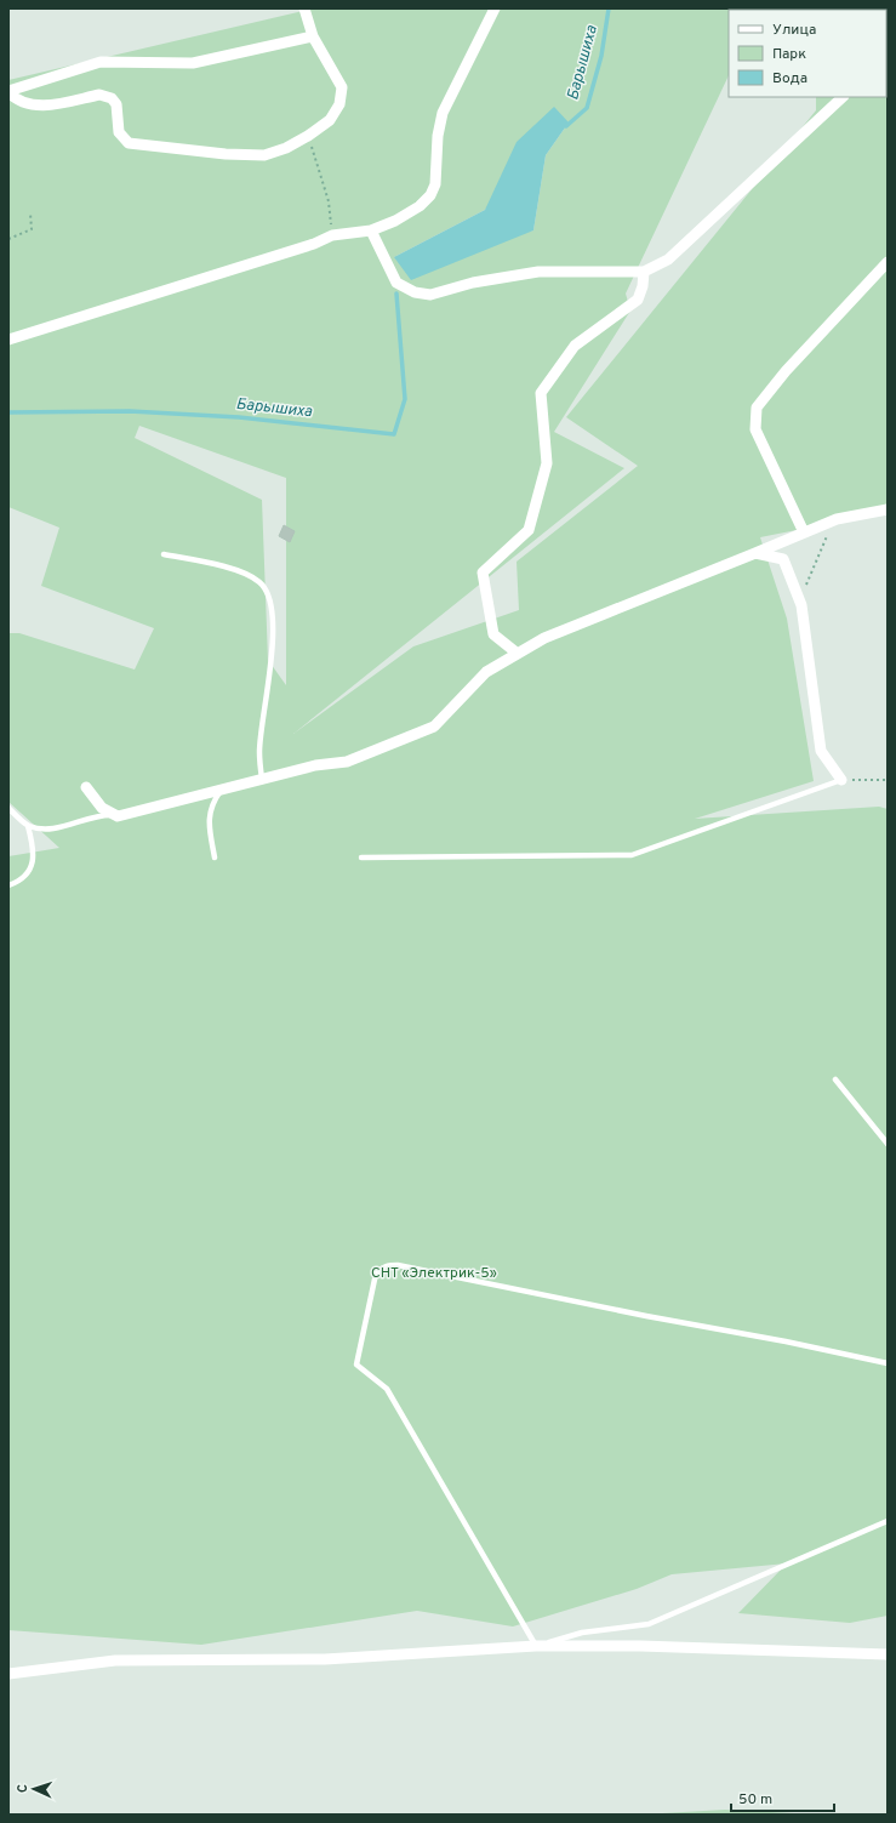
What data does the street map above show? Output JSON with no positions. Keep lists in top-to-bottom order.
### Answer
{
  "water": ["Барышиха"],
  "parks": ["СНТ «Электрик-5»"],
  "legend": ["Улица", "Парк", "Вода"],
  "scale_bar": "50 m",
  "north": "left"
}
